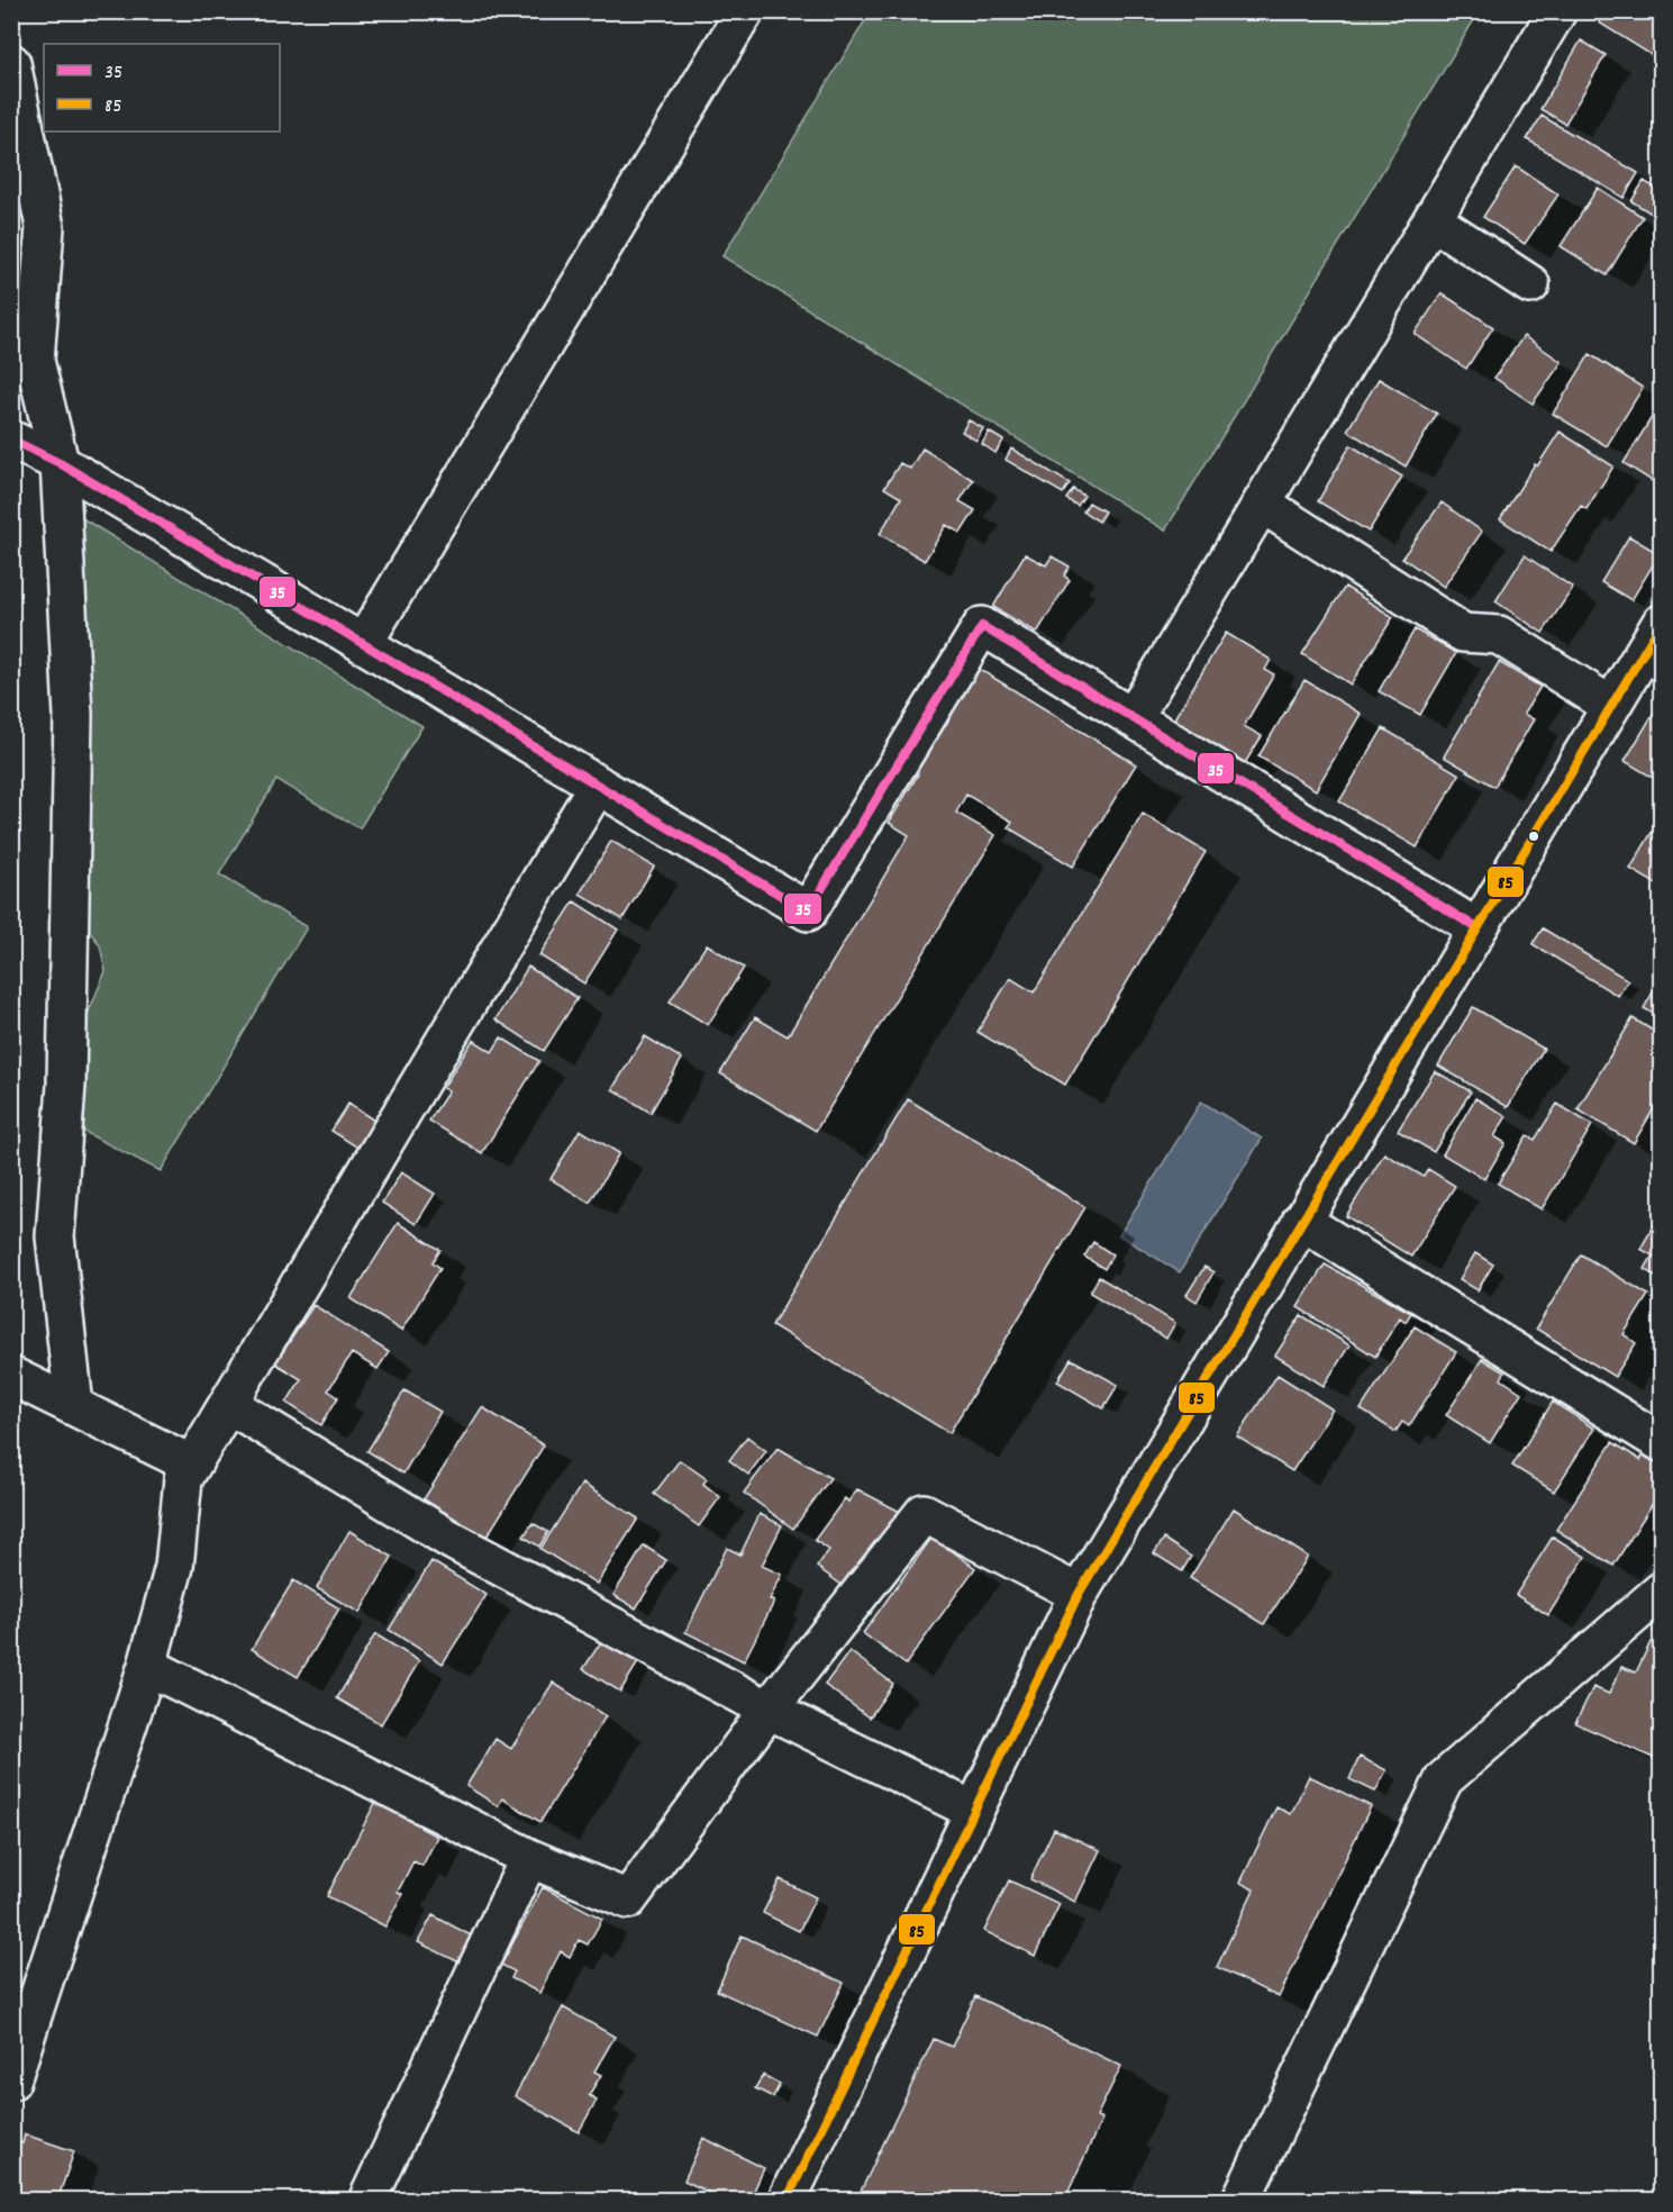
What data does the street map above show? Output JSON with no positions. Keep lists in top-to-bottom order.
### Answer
{
  "lines": ["transit line 35", "transit line 85"],
  "legend": ["35", "85"]
}
